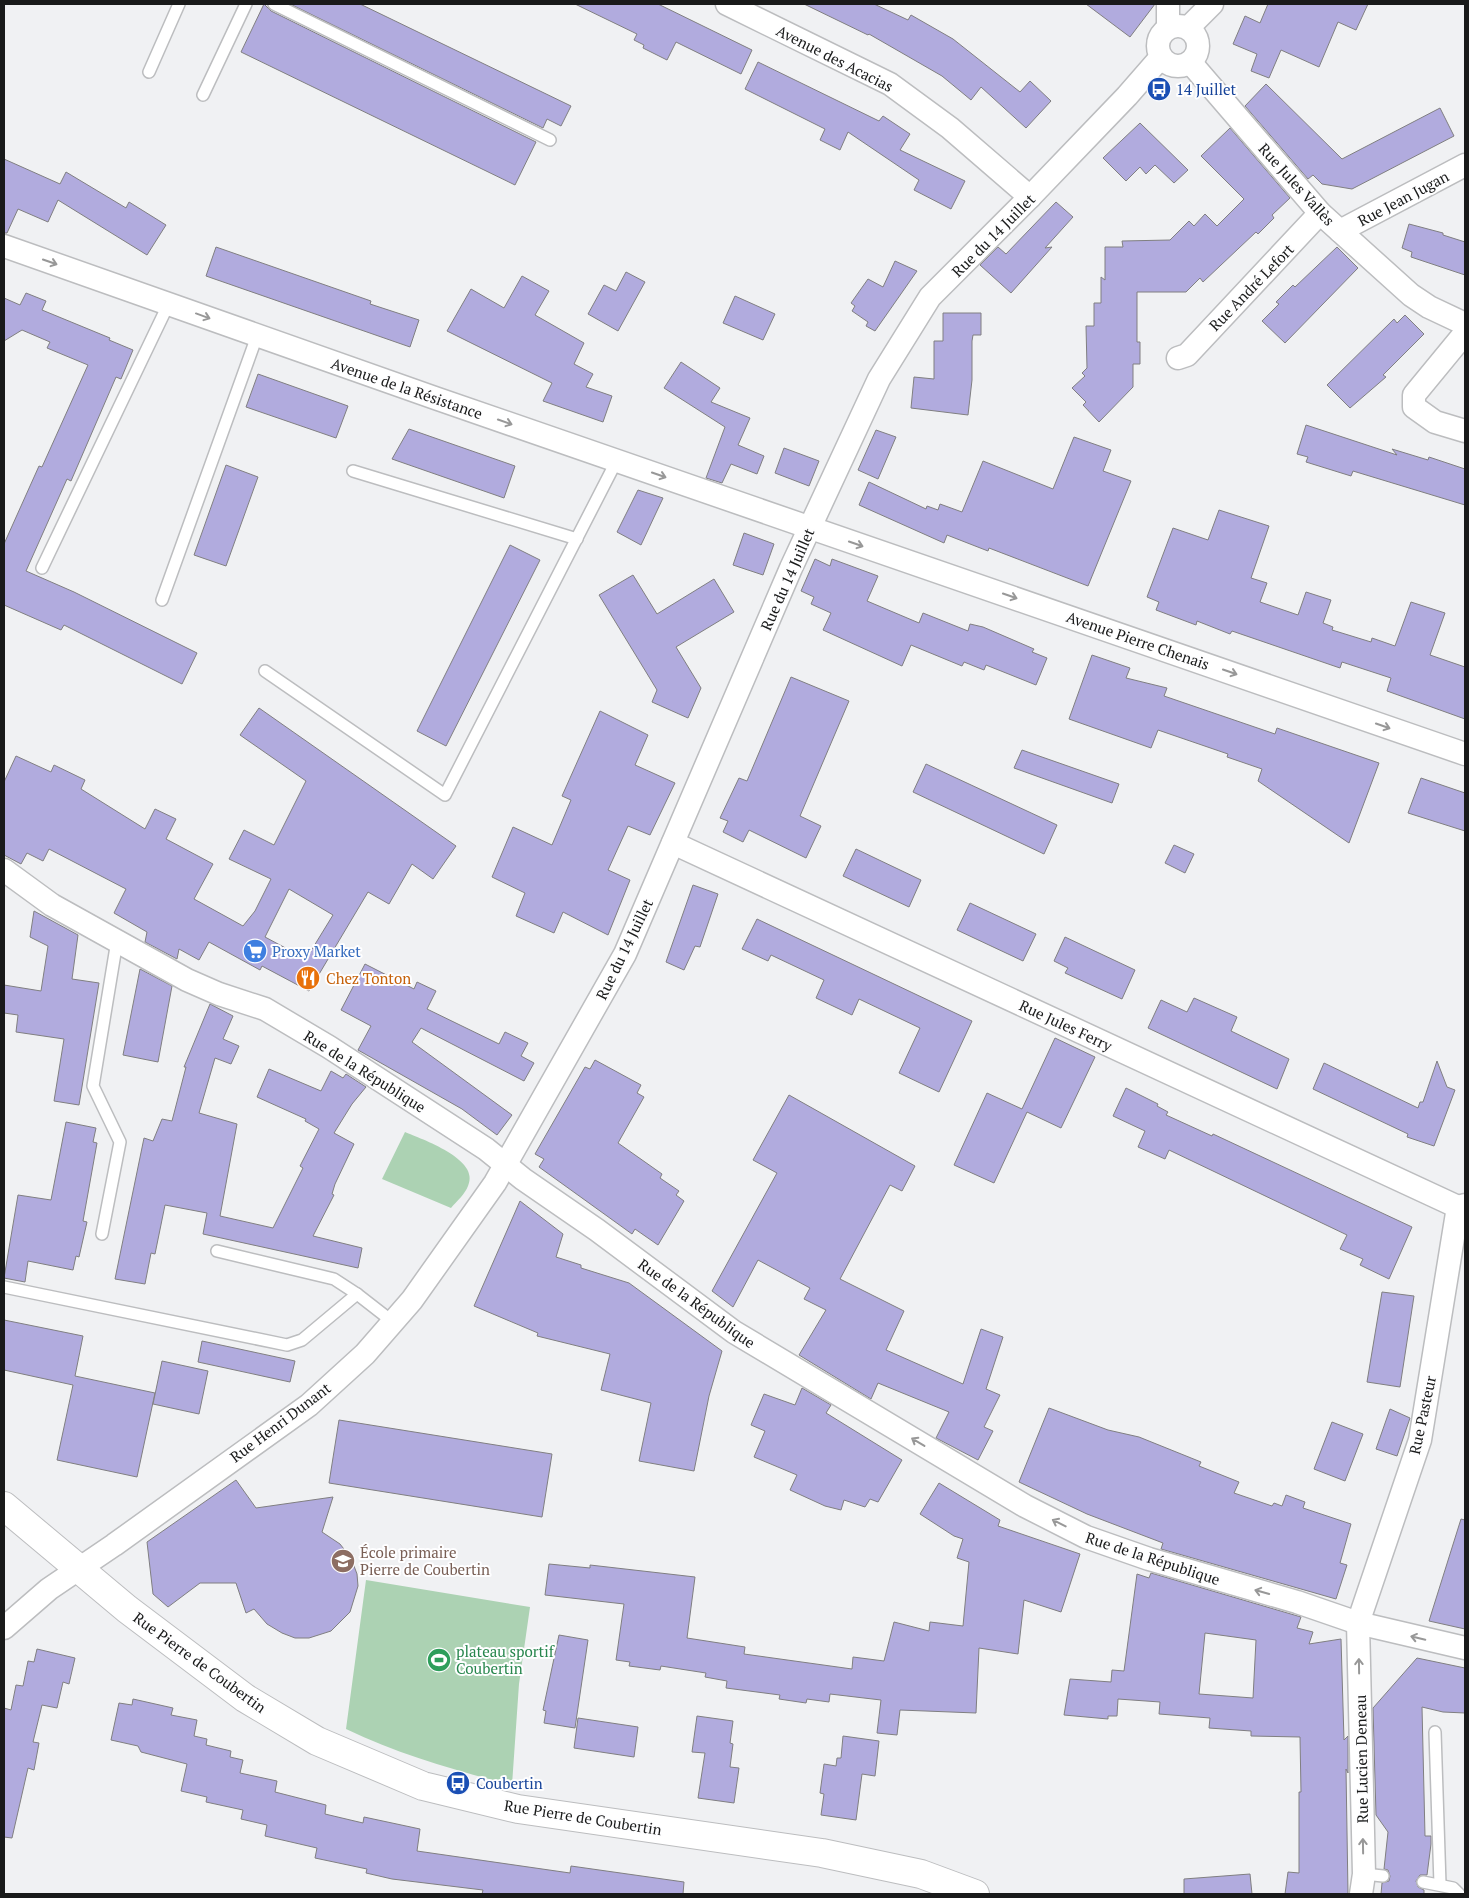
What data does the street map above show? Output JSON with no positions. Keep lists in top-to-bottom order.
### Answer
{
  "streets": {
    "street": [
      "Avenue des Acacias",
      "Rue Jules Vallès",
      "Rue Jean Jugan",
      "Rue du 14 Juillet",
      "Rue André Lefort",
      "Avenue de la Résistance",
      "Avenue Pierre Chenais",
      "Rue Jules Ferry",
      "Rue de la République",
      "Rue Pasteur",
      "Rue Henri Dunant",
      "Rue Pierre de Coubertin",
      "Rue Lucien Deneau"
    ]
  },
  "crossings": [
    ["Avenue des Acacias", "Rue du 14 Juillet"],
    ["Rue Jules Vallès", "Rue Jean Jugan"],
    ["Rue Jules Vallès", "Rue du 14 Juillet"],
    ["Rue Jules Vallès", "Rue André Lefort"],
    ["Rue du 14 Juillet", "Avenue de la Résistance"],
    ["Rue du 14 Juillet", "Avenue Pierre Chenais"],
    ["Rue du 14 Juillet", "Rue Jules Ferry"],
    ["Rue du 14 Juillet", "Rue de la République"],
    ["Rue du 14 Juillet", "Rue Henri Dunant"],
    ["Avenue de la Résistance", "Avenue Pierre Chenais"],
    ["Rue Jules Ferry", "Rue Pasteur"],
    ["Rue de la République", "Rue Pasteur"],
    ["Rue de la République", "Rue Henri Dunant"],
    ["Rue de la République", "Rue Lucien Deneau"],
    ["Rue Pasteur", "Rue Lucien Deneau"],
    ["Rue Henri Dunant", "Rue Pierre de Coubertin"]
  ],
  "one_way": [
    "Avenue de la Résistance",
    "Avenue Pierre Chenais",
    "Rue de la République",
    "Rue Lucien Deneau"
  ],
  "places": {
    "bus stop": ["14 Juillet", "Coubertin"],
    "supermarket": ["Proxy Market"],
    "restaurant": ["Chez Tonton"],
    "school or university": ["École primaire Pierre de Coubertin"],
    "sports": ["plateau sportif Coubertin"]
  }
}
